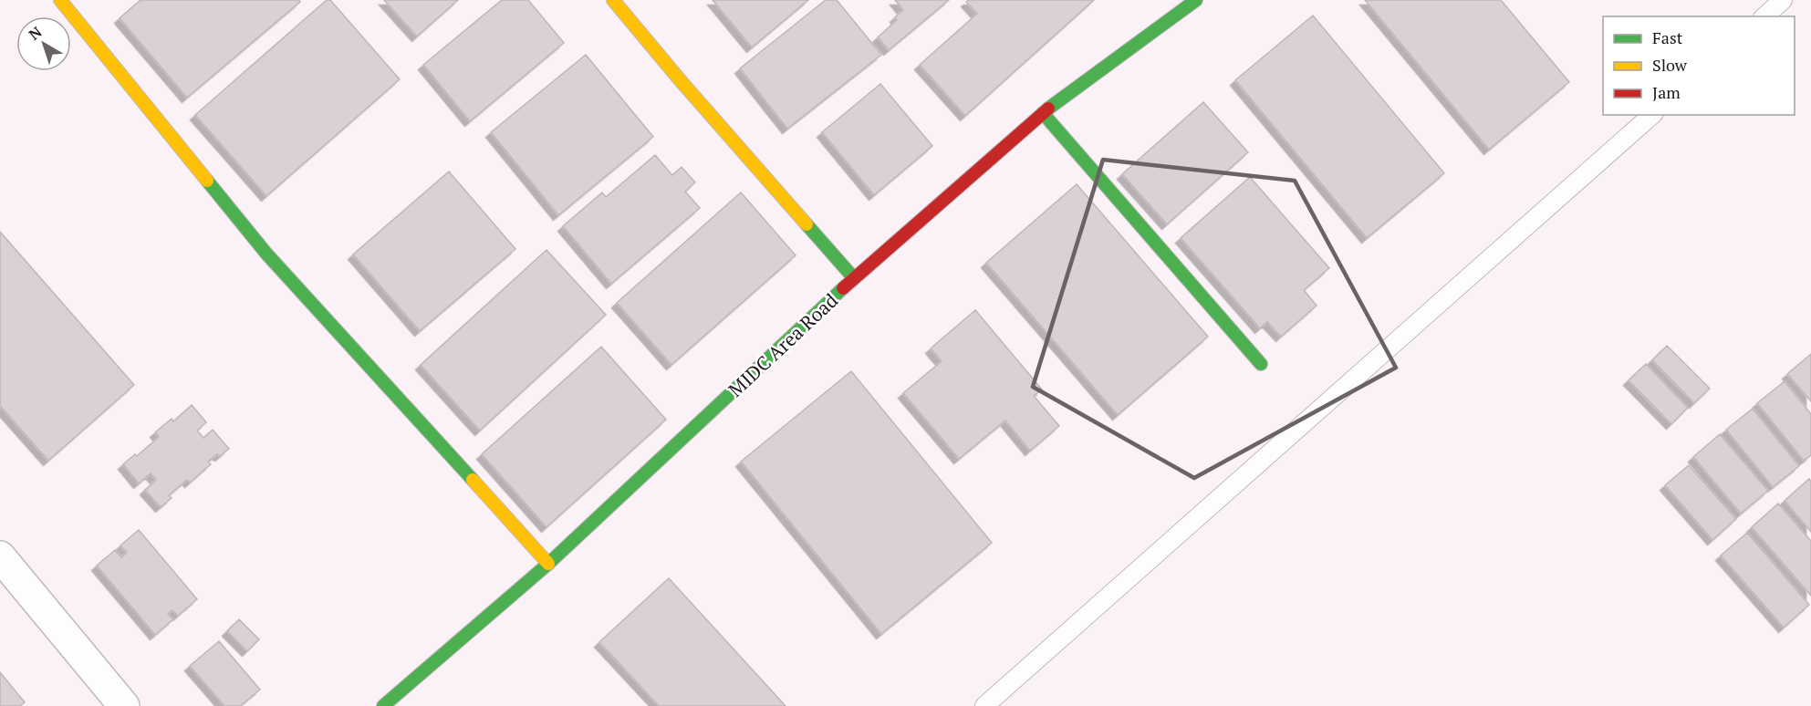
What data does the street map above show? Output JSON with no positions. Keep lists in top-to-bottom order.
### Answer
{
  "streets": {
    "street": ["MIDC Area Road"]
  },
  "legend": ["Fast", "Slow", "Jam"],
  "north": "top left"
}
